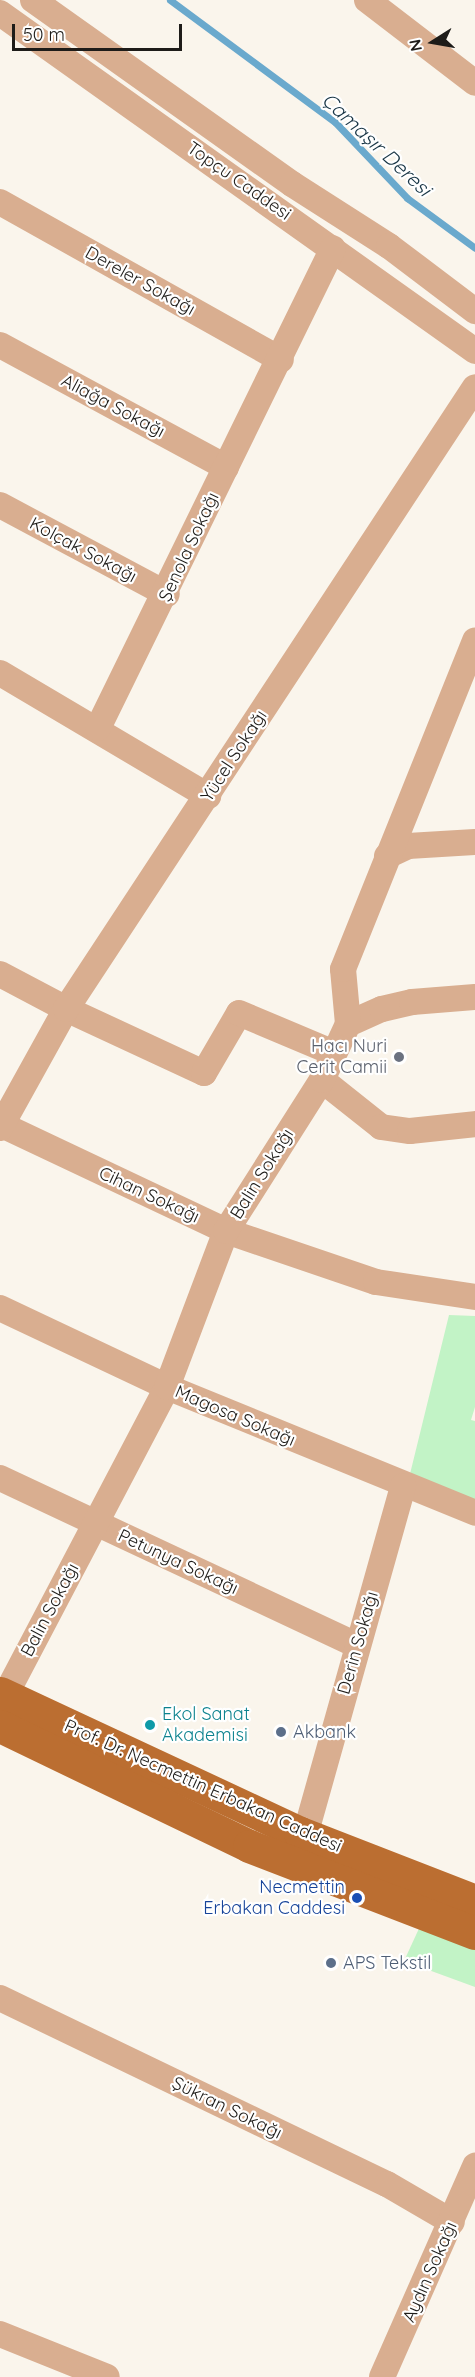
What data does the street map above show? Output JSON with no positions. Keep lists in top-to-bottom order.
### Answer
{
  "streets": {
    "main road": ["Prof. Dr. Necmettin Erbakan Caddesi"],
    "street": [
      "Topçu Caddesi",
      "Dereler Sokağı",
      "Aliağa Sokağı",
      "Şenola Sokağı",
      "Kolçak Sokağı",
      "Yücel Sokağı",
      "Balin Sokağı",
      "Cihan Sokağı",
      "Magosa Sokağı",
      "Petunya Sokağı",
      "Derin Sokağı",
      "Şükran Sokağı",
      "Aydın Sokağı"
    ]
  },
  "crossings": [
    ["Topçu Caddesi", "Şenola Sokağı"],
    ["Dereler Sokağı", "Şenola Sokağı"],
    ["Aliağa Sokağı", "Şenola Sokağı"],
    ["Şenola Sokağı", "Kolçak Sokağı"],
    ["Yücel Sokağı", "Cihan Sokağı"],
    ["Balin Sokağı", "Cihan Sokağı"],
    ["Balin Sokağı", "Magosa Sokağı"],
    ["Balin Sokağı", "Petunya Sokağı"],
    ["Balin Sokağı", "Prof. Dr. Necmettin Erbakan Caddesi"],
    ["Magosa Sokağı", "Derin Sokağı"],
    ["Petunya Sokağı", "Derin Sokağı"],
    ["Derin Sokağı", "Prof. Dr. Necmettin Erbakan Caddesi"],
    ["Şükran Sokağı", "Aydın Sokağı"]
  ],
  "water": ["Çamaşır Deresi"],
  "places": [
    "Hacı Nuri Cerit Camii",
    "Ekol Sanat Akademisi",
    "Akbank",
    "Necmettin Erbakan Caddesi",
    "APS Tekstil"
  ],
  "scale_bar": "50 m",
  "north": "left"
}
